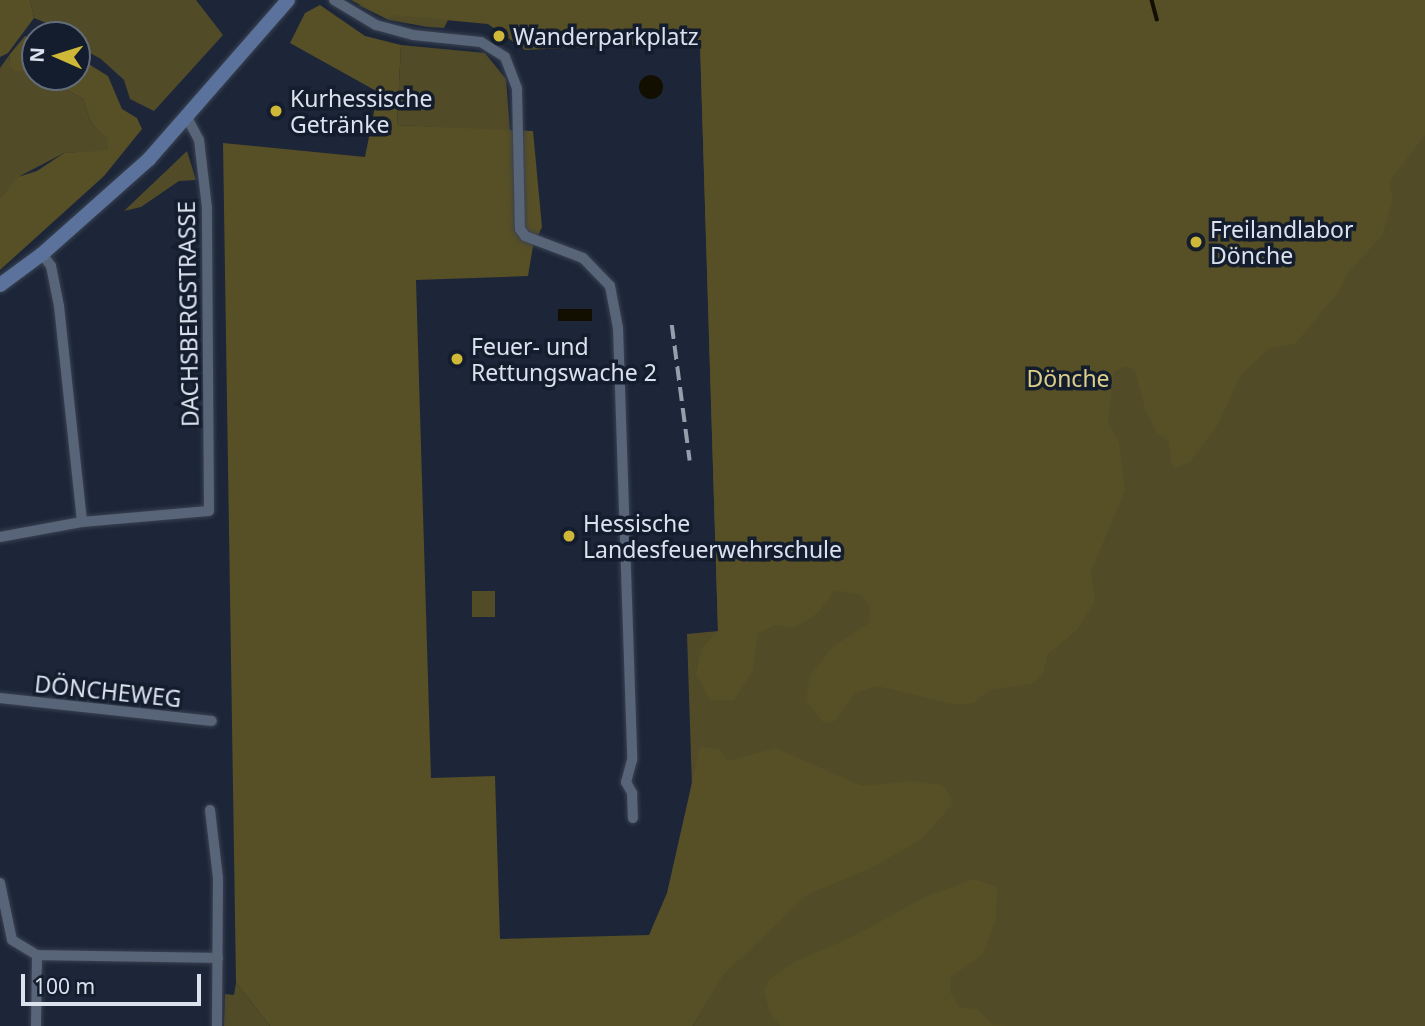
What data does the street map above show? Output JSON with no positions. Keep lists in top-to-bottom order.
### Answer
{
  "streets": {
    "street": ["DACHSBERGSTRASSE", "DÖNCHEWEG"]
  },
  "parks": ["Dönche"],
  "places": [
    "Wanderparkplatz",
    "Kurhessische Getränke",
    "Freilandlabor Dönche",
    "Feuer- und Rettungswache 2",
    "Hessische Landesfeuerwehrschule"
  ],
  "scale_bar": "100 m",
  "north": "left"
}
